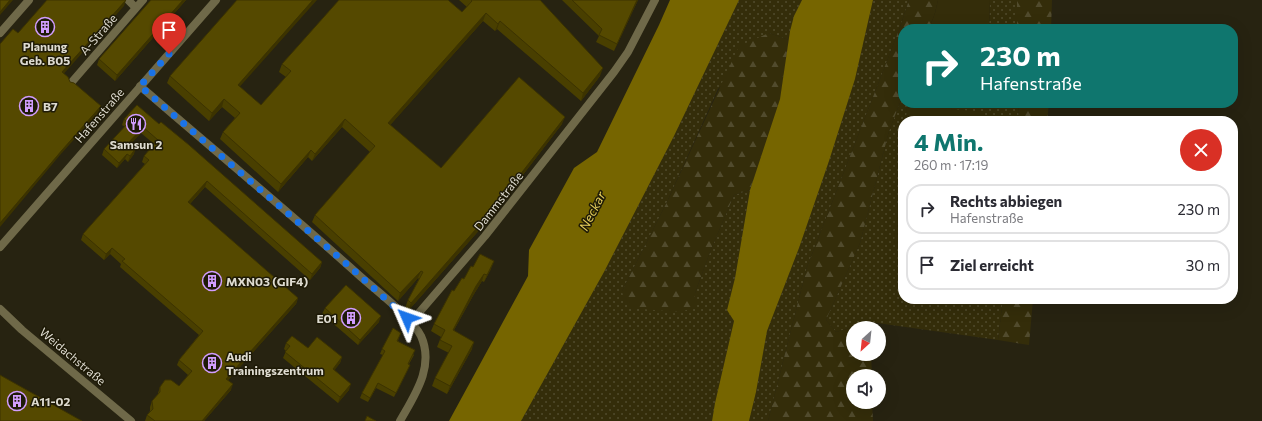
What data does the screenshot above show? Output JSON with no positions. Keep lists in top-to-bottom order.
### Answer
{
  "streets": {
    "street": [
      "A-Straße",
      "Hafenstraße",
      "Dammstraße",
      "Weidachstraße"
    ]
  },
  "water": ["Neckar"],
  "places": {
    "building": [
      "Planung Geb. B05",
      "B7",
      "MXN03 (GIF4)",
      "E01",
      "Audi Trainingszentrum",
      "A11-02"
    ],
    "restaurant": ["Samsun 2"]
  },
  "north": "bottom left",
  "page": {
    "turn": ["230 m", "Hafenstraße"],
    "heading": ["4 Min.", "260 m · 17:19"],
    "list": [
      {
        "name": "Rechts abbiegen",
        "note": "Hafenstraße",
        "value": "230 m"
      },
      {
        "name": "Ziel erreicht",
        "value": "30 m"
      }
    ]
  }
}
